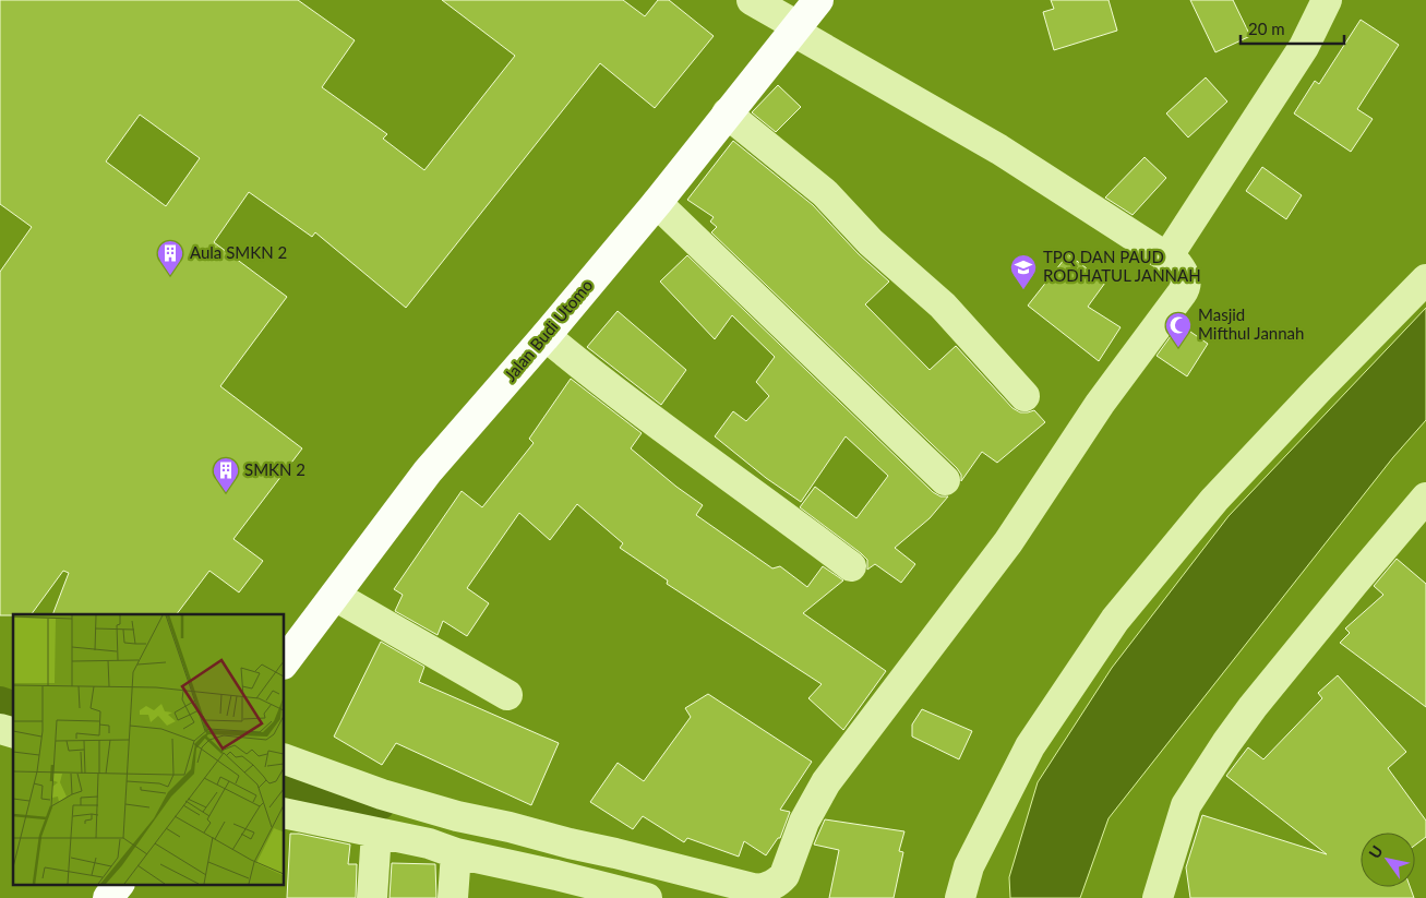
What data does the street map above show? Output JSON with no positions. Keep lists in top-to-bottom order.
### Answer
{
  "streets": {
    "main road": ["Jalan Budi Utomo"]
  },
  "places": {
    "building": ["Aula SMKN 2", "SMKN 2"],
    "school or university": ["TPQ DAN PAUD RODHATUL JANNAH"],
    "mosque": ["Masjid Mifthul Jannah"]
  },
  "scale_bar": "20 m",
  "north": "top left"
}
